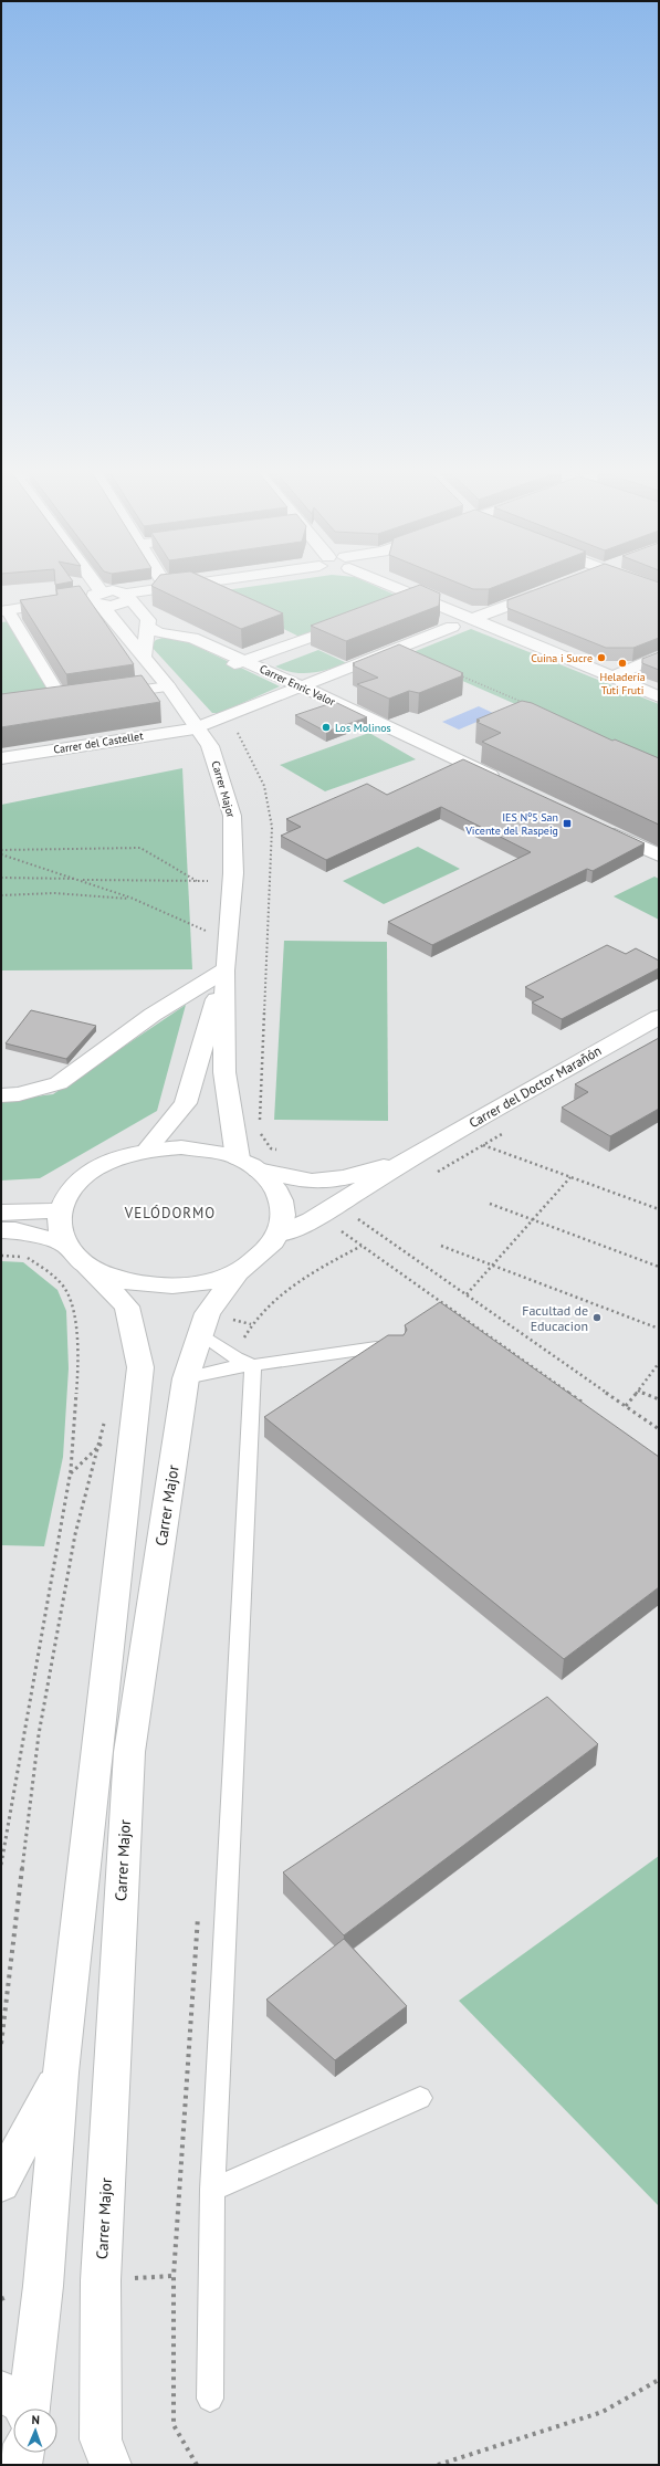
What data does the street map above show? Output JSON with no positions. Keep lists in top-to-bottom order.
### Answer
{
  "streets": {
    "street": [
      "Carrer Enric Valor",
      "Carrer del Castellet",
      "Carrer Major",
      "Carrer del Doctor Marañón"
    ]
  },
  "crossings": [
    ["Carrer Enric Valor", "Carrer del Castellet"],
    ["Carrer del Castellet", "Carrer Major"]
  ],
  "districts": ["VELÓDORMO"],
  "places": {
    "other": [
      "Cuina i Sucre",
      "Heladería Tuti Fruti",
      "Los Molinos",
      "Facultad de Educacion"
    ],
    "transit": ["IES Nº5 San Vicente del Raspeig"]
  },
  "north": "top"
}
